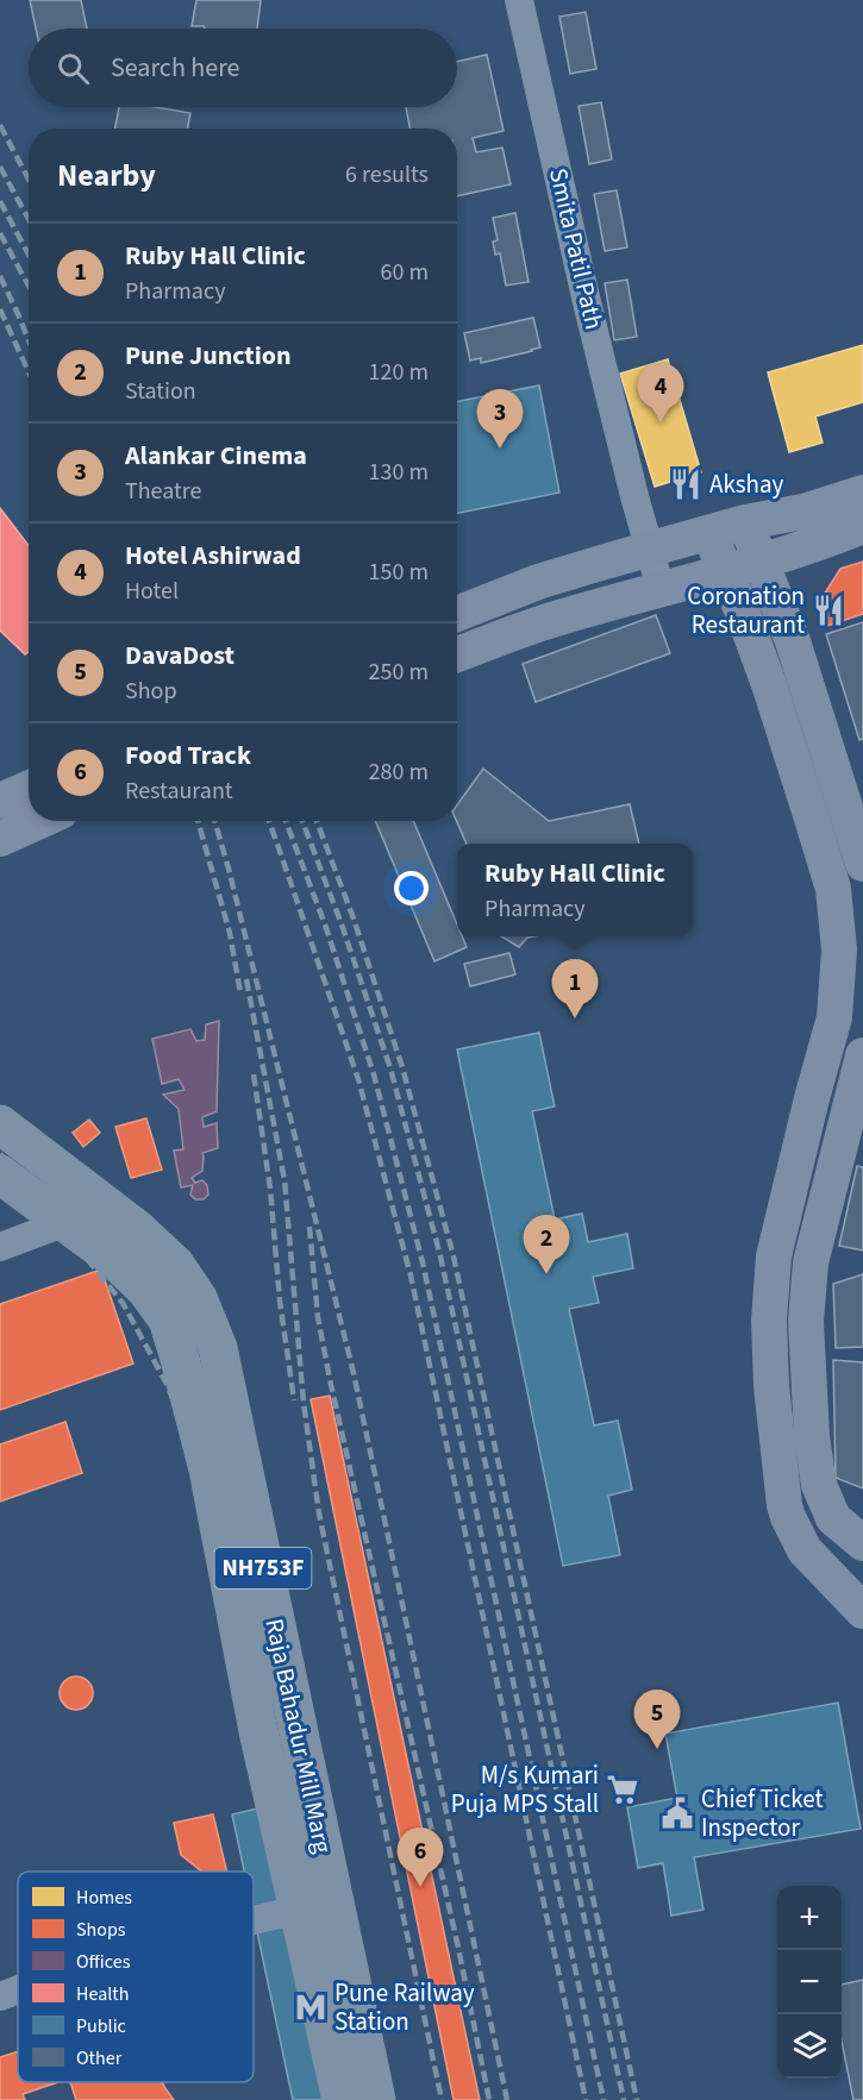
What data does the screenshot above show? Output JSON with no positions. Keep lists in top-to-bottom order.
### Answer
{
  "streets": {
    "highway": ["NH753F", "Raja Bahadur Mill Marg"],
    "street": ["Smita Patil Path"]
  },
  "places": {
    "restaurant": ["Akshay", "Coronation Restaurant"],
    "supermarket": ["M/s Kumari Puja MPS Stall"],
    "public building": ["Chief Ticket Inspector"],
    "metro station": ["Pune Railway Station"]
  },
  "legend": [
    "Homes",
    "Shops",
    "Offices",
    "Health",
    "Public",
    "Other"
  ],
  "page": {
    "search": "Search here",
    "heading": ["Nearby", "6 results"],
    "list": [
      {
        "mark": "1",
        "name": "Ruby Hall Clinic",
        "note": "Pharmacy",
        "value": "60 m"
      },
      {
        "mark": "2",
        "name": "Pune Junction",
        "note": "Station",
        "value": "120 m"
      },
      {
        "mark": "3",
        "name": "Alankar Cinema",
        "note": "Theatre",
        "value": "130 m"
      },
      {
        "mark": "4",
        "name": "Hotel Ashirwad",
        "note": "Hotel",
        "value": "150 m"
      },
      {
        "mark": "5",
        "name": "DavaDost",
        "note": "Shop",
        "value": "250 m"
      },
      {
        "mark": "6",
        "name": "Food Track",
        "note": "Restaurant",
        "value": "280 m"
      }
    ],
    "pins": [
      "4",
      "3",
      "1",
      "2",
      "5",
      "6"
    ],
    "popup": ["Ruby Hall Clinic", "Pharmacy"],
    "map_buttons": ["+", "−"]
  }
}
